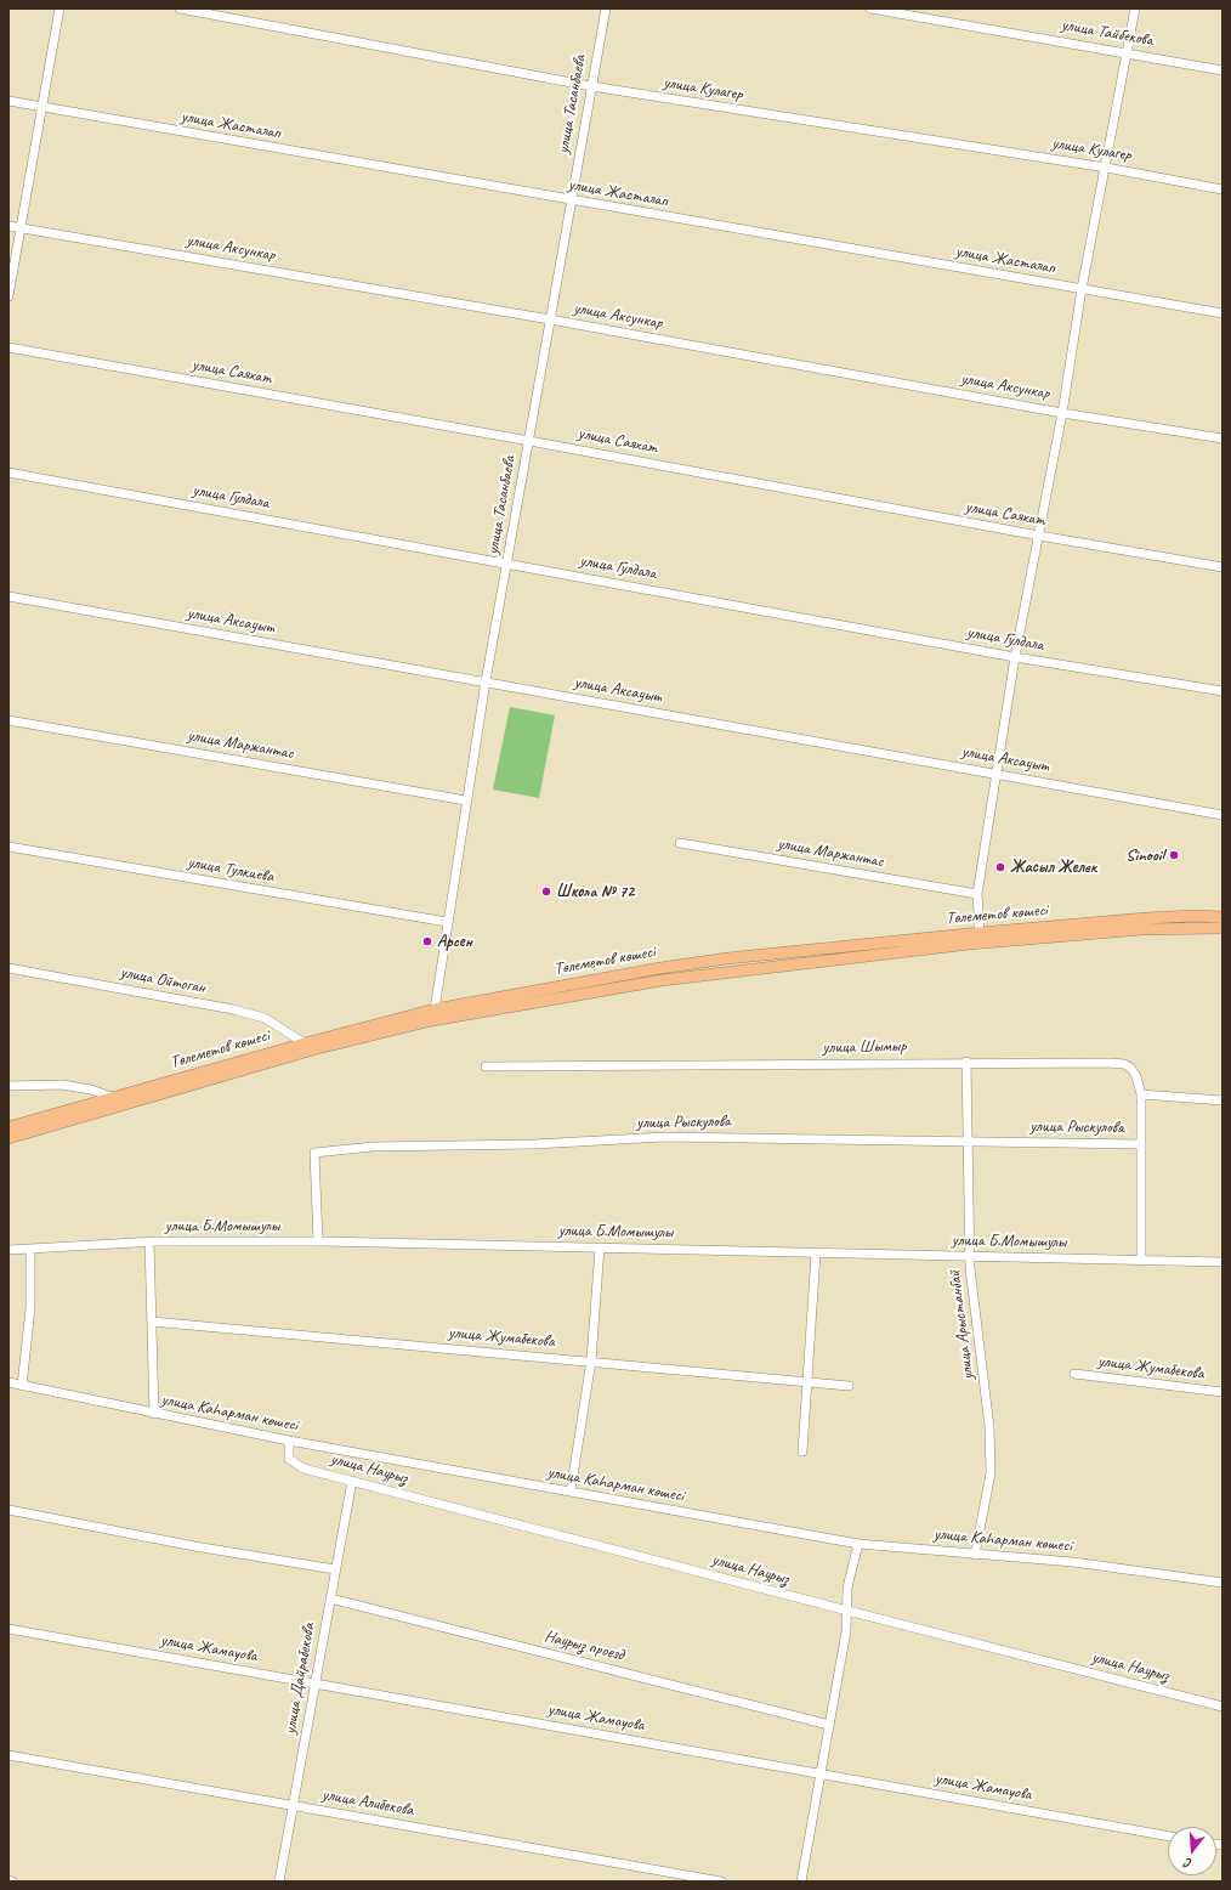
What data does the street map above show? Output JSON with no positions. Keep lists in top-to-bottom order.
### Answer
{
  "streets": {
    "main road": ["Төлеметов көшесі"],
    "street": [
      "улица Тайбекова",
      "улица Кулагер",
      "улица Тасанбаева",
      "улица Жасталап",
      "улица Аксункар",
      "улица Саяхат",
      "улица Гулдала",
      "улица Аксауыт",
      "улица Маржантас",
      "улица Тулкиева",
      "улица Ойтоган",
      "улица Шымыр",
      "улица Рыскулова",
      "улица Б.Момышулы",
      "улица Арыстанбай",
      "улица Жумабекова",
      "улица Каһарман көшесі",
      "улица Наурыз",
      "Наурыз проезд",
      "улица Жамауова",
      "улица Дайрабекова",
      "улица Алибекова"
    ]
  },
  "crossings": [
    ["улица Кулагер", "улица Тасанбаева"],
    ["улица Тасанбаева", "улица Жасталап"],
    ["улица Тасанбаева", "улица Аксункар"],
    ["улица Тасанбаева", "улица Саяхат"],
    ["улица Тасанбаева", "улица Гулдала"],
    ["улица Тасанбаева", "улица Аксауыт"],
    ["улица Тасанбаева", "улица Маржантас"],
    ["улица Тасанбаева", "улица Тулкиева"],
    ["улица Тасанбаева", "Төлеметов көшесі"],
    ["Төлеметов көшесі", "улица Ойтоган"],
    ["улица Шымыр", "улица Рыскулова"],
    ["улица Шымыр", "улица Б.Момышулы"],
    ["улица Шымыр", "улица Арыстанбай"],
    ["улица Рыскулова", "улица Б.Момышулы"],
    ["улица Рыскулова", "улица Арыстанбай"],
    ["улица Б.Момышулы", "улица Арыстанбай"],
    ["улица Арыстанбай", "улица Каһарман көшесі"],
    ["улица Каһарман көшесі", "улица Наурыз"],
    ["улица Наурыз", "улица Дайрабекова"],
    ["Наурыз проезд", "улица Дайрабекова"],
    ["улица Жамауова", "улица Дайрабекова"],
    ["улица Дайрабекова", "улица Алибекова"]
  ],
  "places": [
    "Sinooil",
    "Жасыл Желек",
    "Школа № 72",
    "Арсен"
  ],
  "north": "bottom"
}
